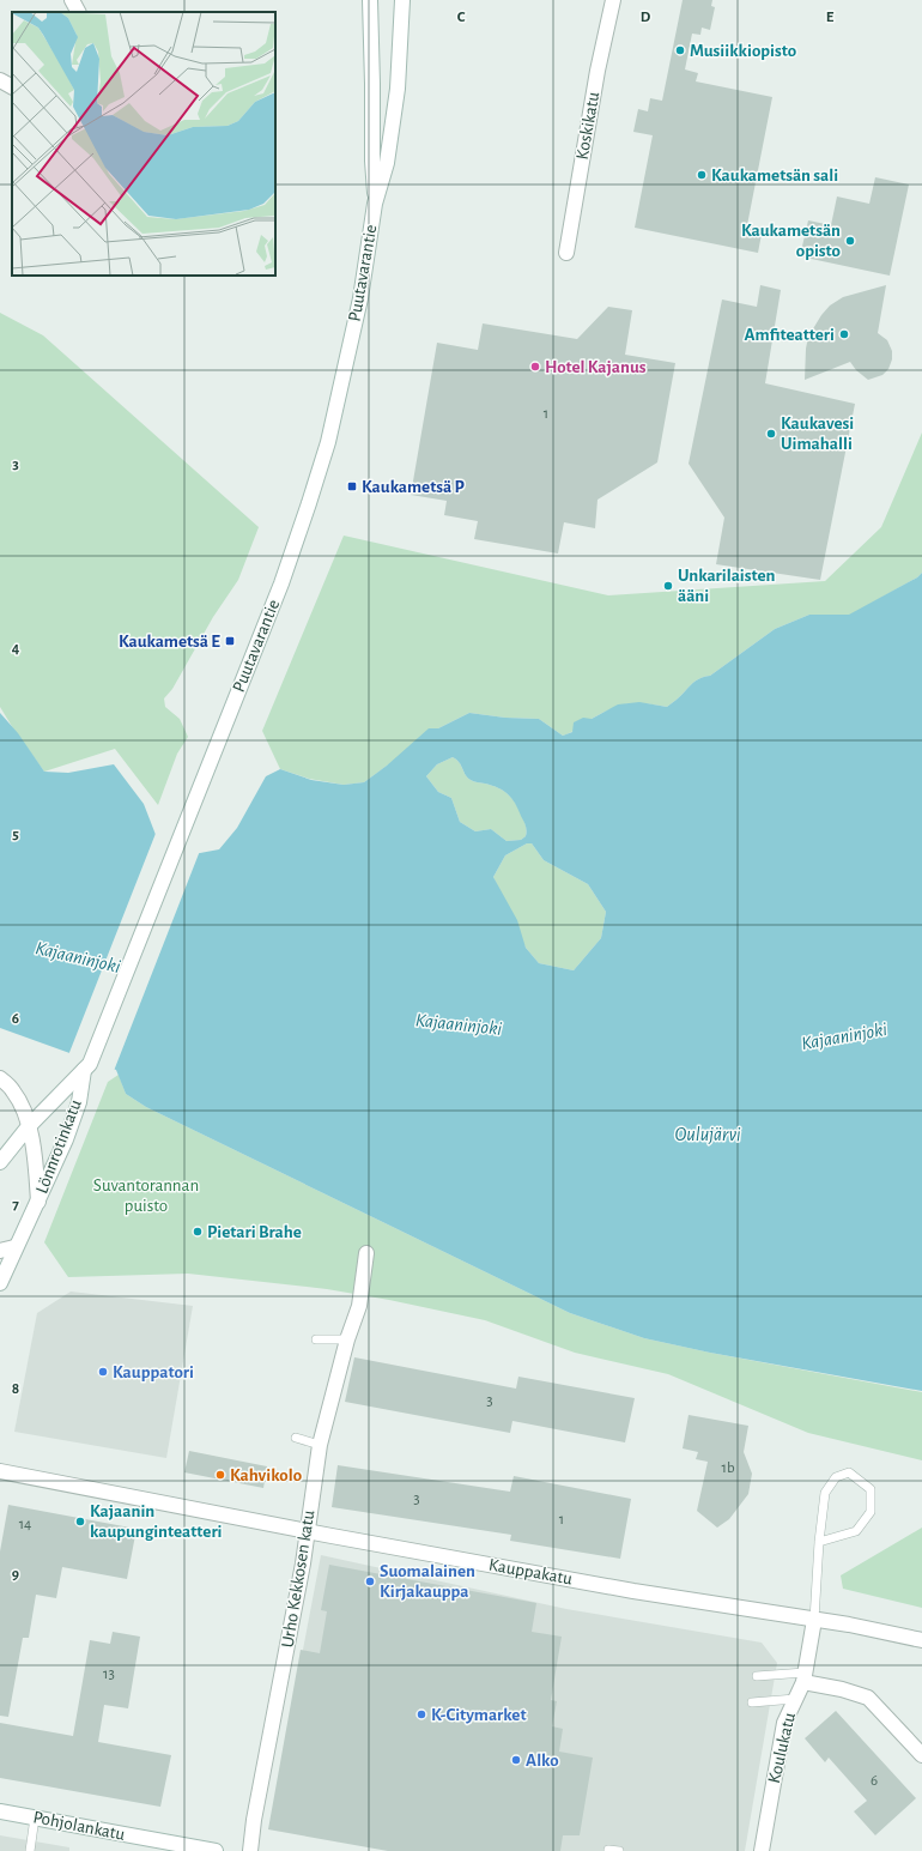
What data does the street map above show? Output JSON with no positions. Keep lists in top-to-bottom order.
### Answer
{
  "streets": {
    "street": [
      "Koskikatu",
      "Puutavarantie",
      "Lönnrotinkatu",
      "Kauppakatu",
      "Urho Kekkosen katu",
      "Koulukatu",
      "Pohjolankatu"
    ]
  },
  "crossings": [
    ["Puutavarantie", "Lönnrotinkatu"],
    ["Kauppakatu", "Urho Kekkosen katu"],
    ["Kauppakatu", "Koulukatu"]
  ],
  "water": ["Kajaaninjoki", "Oulujärvi"],
  "parks": ["Suvantorannan puisto"],
  "places": {
    "other": [
      "Musiikkiopisto",
      "Kaukametsän sali",
      "Kaukametsän opisto",
      "Amfiteatteri",
      "Hotel Kajanus",
      "Kaukavesi Uimahalli",
      "Unkarilaisten ääni",
      "Pietari Brahe",
      "Kauppatori",
      "Kahvikolo",
      "Kajaanin kaupunginteatteri",
      "Suomalainen Kirjakauppa",
      "K-Citymarket",
      "Alko"
    ],
    "transit": ["Kaukametsä P", "Kaukametsä E"]
  },
  "house_numbers": [
    "1",
    "3",
    "1b",
    "3",
    "1",
    "14",
    "13",
    "6"
  ],
  "grid": {
    "columns": ["C", "D", "E"],
    "rows": [
      "3",
      "4",
      "5",
      "6",
      "7",
      "8",
      "9"
    ]
  }
}
